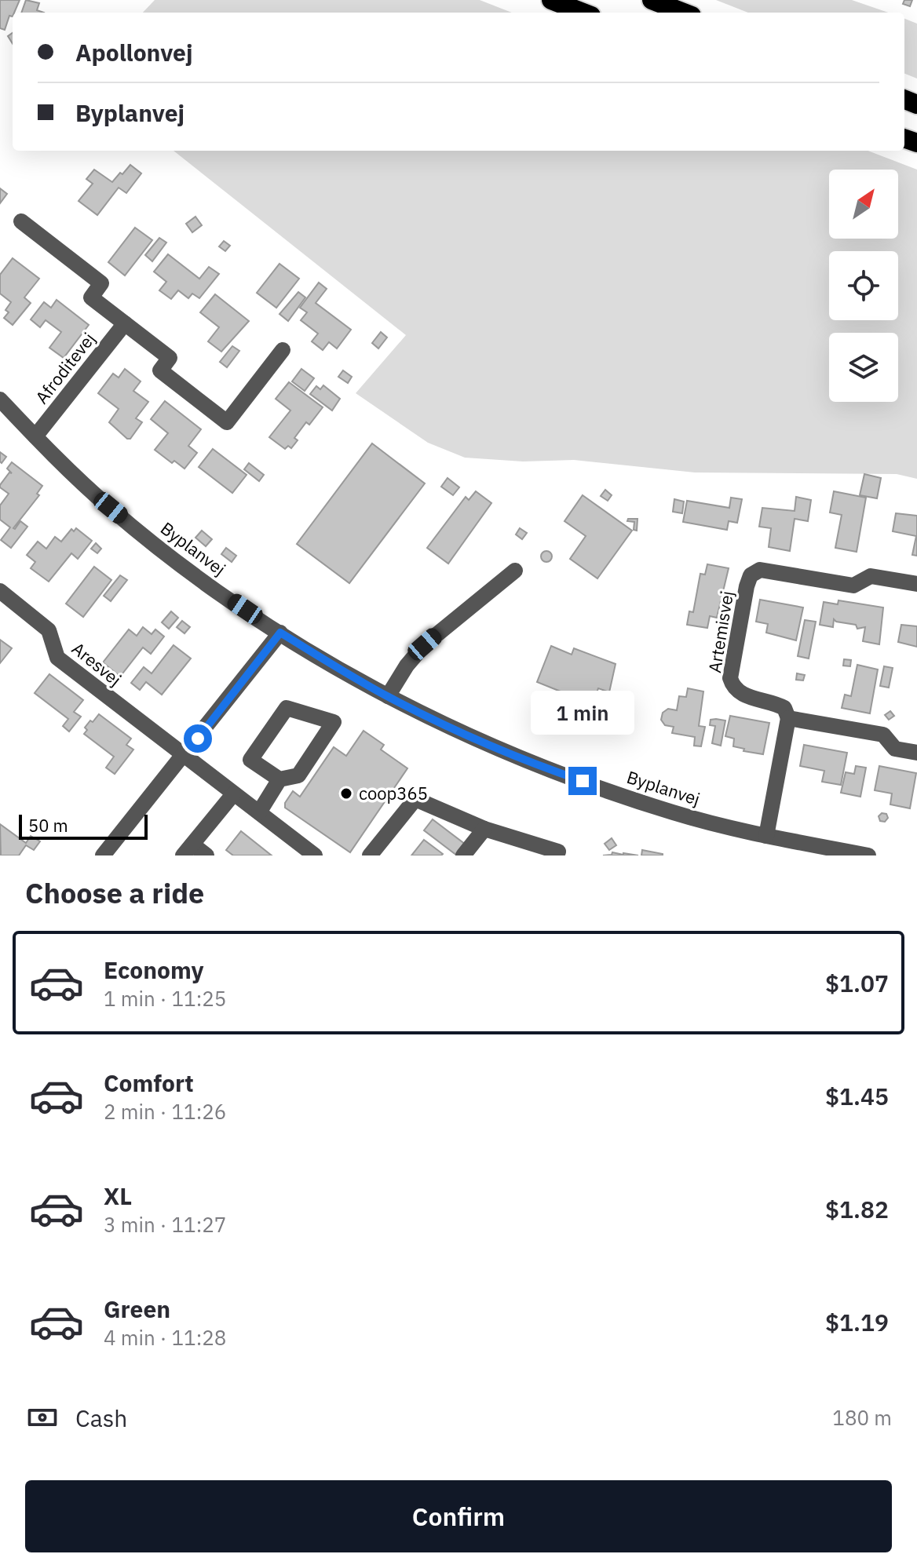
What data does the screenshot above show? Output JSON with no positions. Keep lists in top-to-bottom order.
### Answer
{
  "streets": {
    "street": [
      "Afroditevej",
      "Byplanvej",
      "Artemisvej",
      "Aresvej"
    ]
  },
  "crossings": [
    ["Afroditevej", "Byplanvej"]
  ],
  "places": ["coop365"],
  "scale_bar": "50 m",
  "north": "top right",
  "page": {
    "banner": ["Apollonvej", "Byplanvej"],
    "bubble": "1 min",
    "scale": "50 m",
    "heading": "Choose a ride",
    "list": [
      {
        "name": "Economy",
        "note": "1 min · 11:25",
        "value": "$1.07"
      },
      {
        "name": "Comfort",
        "note": "2 min · 11:26",
        "value": "$1.45"
      },
      {
        "name": "XL",
        "note": "3 min · 11:27",
        "value": "$1.82"
      },
      {
        "name": "Green",
        "note": "4 min · 11:28",
        "value": "$1.19"
      }
    ],
    "pay": ["Cash", "180 m"],
    "buttons": "Confirm"
  }
}
